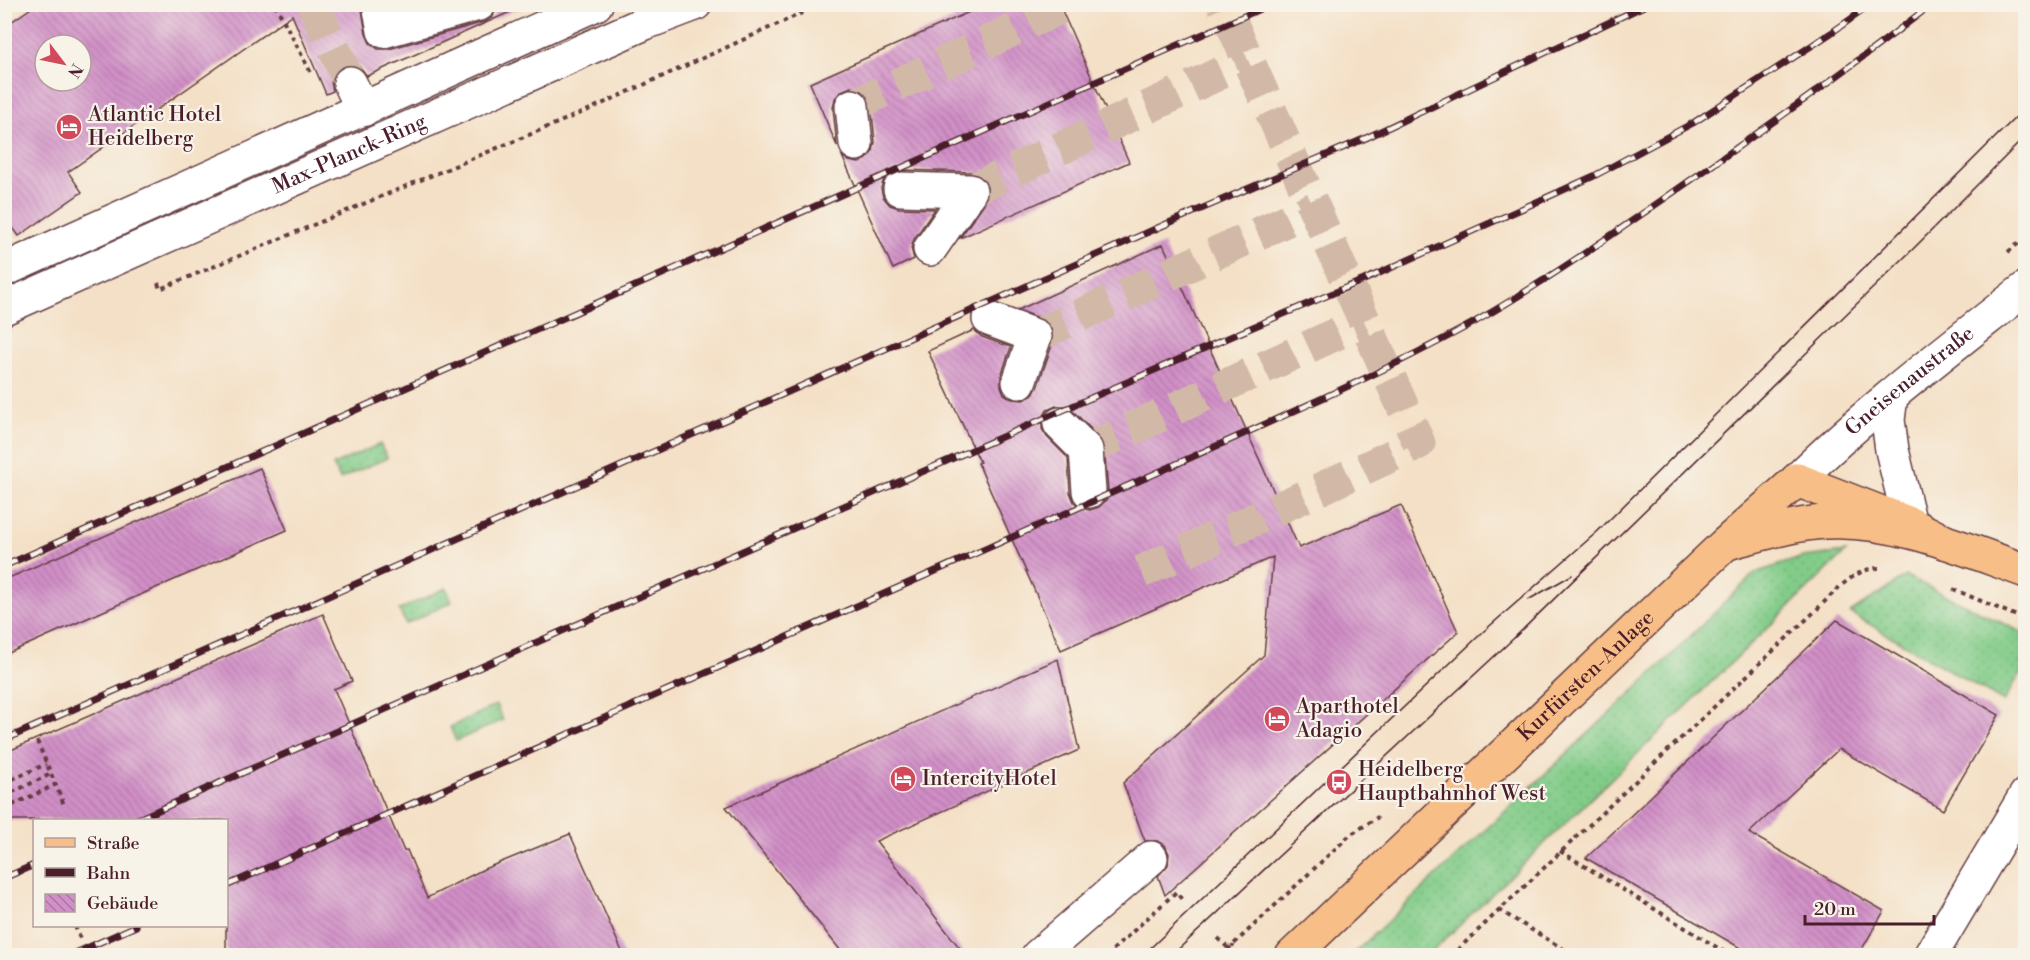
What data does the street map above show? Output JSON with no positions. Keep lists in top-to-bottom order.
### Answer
{
  "streets": {
    "main road": ["Kurfürsten-Anlage"],
    "street": ["Max-Planck-Ring", "Gneisenaustraße"]
  },
  "crossings": [
    ["Gneisenaustraße", "Kurfürsten-Anlage"]
  ],
  "places": {
    "hotel": ["Atlantic Hotel Heidelberg", "Aparthotel Adagio", "IntercityHotel"],
    "bus stop": ["Heidelberg Hauptbahnhof West"]
  },
  "legend": ["Straße", "Bahn", "Gebäude"],
  "scale_bar": "20 m",
  "north": "bottom right"
}
